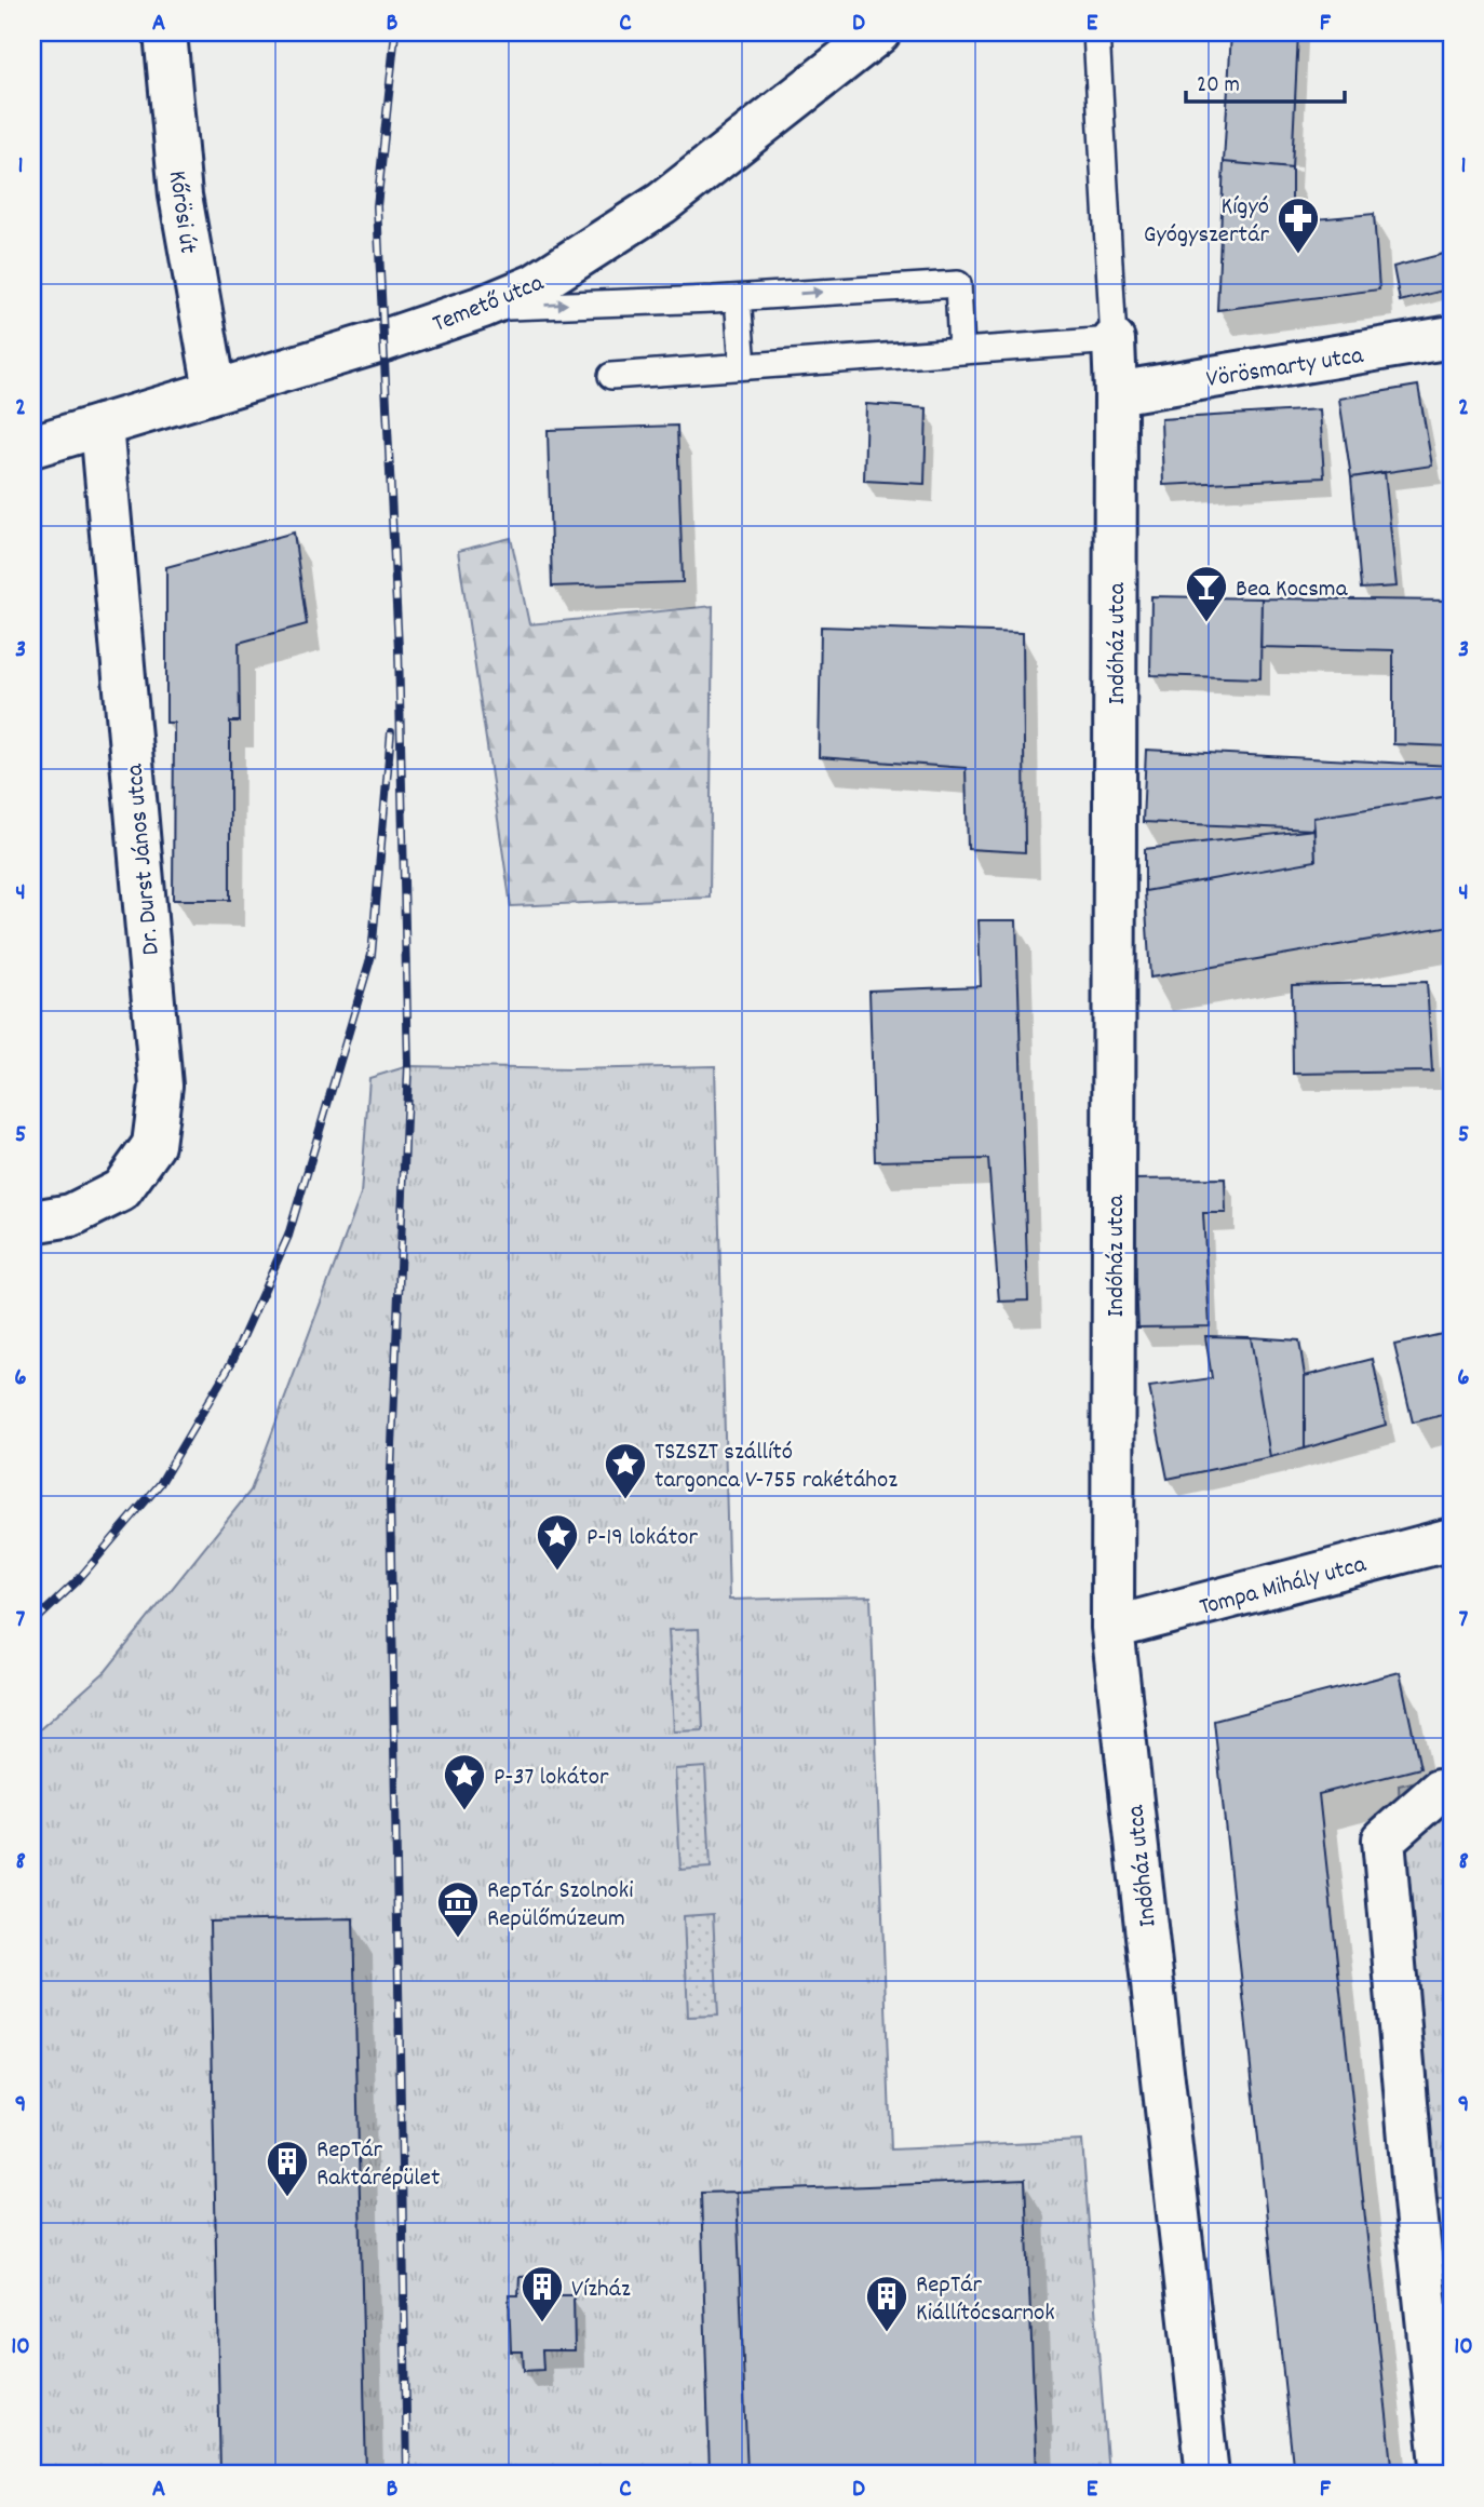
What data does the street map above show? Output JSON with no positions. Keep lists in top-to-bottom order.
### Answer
{
  "streets": {
    "street": [
      "Kőrösi út",
      "Temető utca",
      "Vörösmarty utca",
      "Indóház utca",
      "Dr. Durst János utca",
      "Tompa Mihály utca"
    ]
  },
  "crossings": [
    ["Kőrösi út", "Temető utca"],
    ["Temető utca", "Dr. Durst János utca"],
    ["Vörösmarty utca", "Indóház utca"],
    ["Indóház utca", "Tompa Mihály utca"]
  ],
  "places": {
    "pharmacy": ["Kígyó Gyógyszertár"],
    "bar": ["Bea Kocsma"],
    "place": ["TSZSZT szállító targonca V-755 rakétához", "P-19 lokátor", "P-37 lokátor"],
    "museum": ["RepTár Szolnoki Repülőmúzeum"],
    "building": ["RepTár Raktárépület", "Vízház", "RepTár Kiállítócsarnok"]
  },
  "scale_bar": "20 m",
  "grid": {
    "columns": [
      "A",
      "B",
      "C",
      "D",
      "E",
      "F"
    ],
    "rows": [
      "1",
      "2",
      "3",
      "4",
      "5",
      "6",
      "7",
      "8",
      "9",
      "10"
    ]
  }
}
